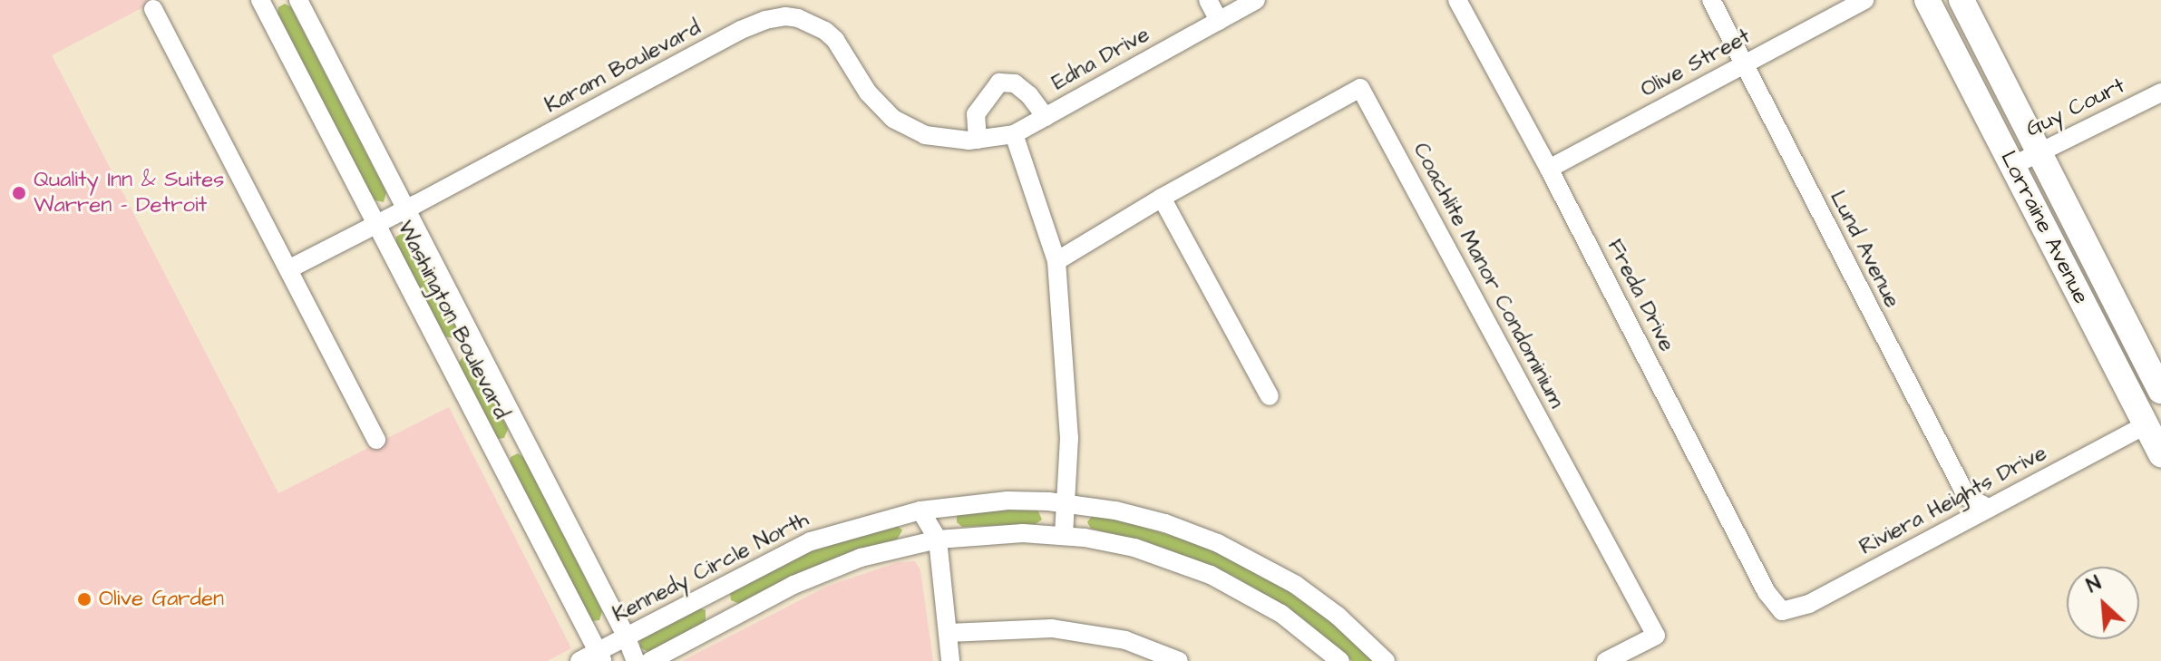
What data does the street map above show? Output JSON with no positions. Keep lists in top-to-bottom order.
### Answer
{
  "streets": {
    "street": [
      "Edna Drive",
      "Olive Street",
      "Karam Boulevard",
      "Guy Court",
      "Lorraine Avenue",
      "Lund Avenue",
      "Coachlite Manor Condominium",
      "Freda Drive",
      "Washington Boulevard",
      "Riviera Heights Drive",
      "Kennedy Circle North"
    ]
  },
  "crossings": [
    ["Edna Drive", "Karam Boulevard"],
    ["Olive Street", "Lund Avenue"],
    ["Olive Street", "Freda Drive"],
    ["Karam Boulevard", "Washington Boulevard"],
    ["Guy Court", "Lorraine Avenue"],
    ["Lorraine Avenue", "Riviera Heights Drive"],
    ["Lund Avenue", "Riviera Heights Drive"],
    ["Freda Drive", "Riviera Heights Drive"],
    ["Washington Boulevard", "Kennedy Circle North"]
  ],
  "places": ["Quality Inn & Suites Warren - Detroit", "Olive Garden"],
  "north": "top left"
}
